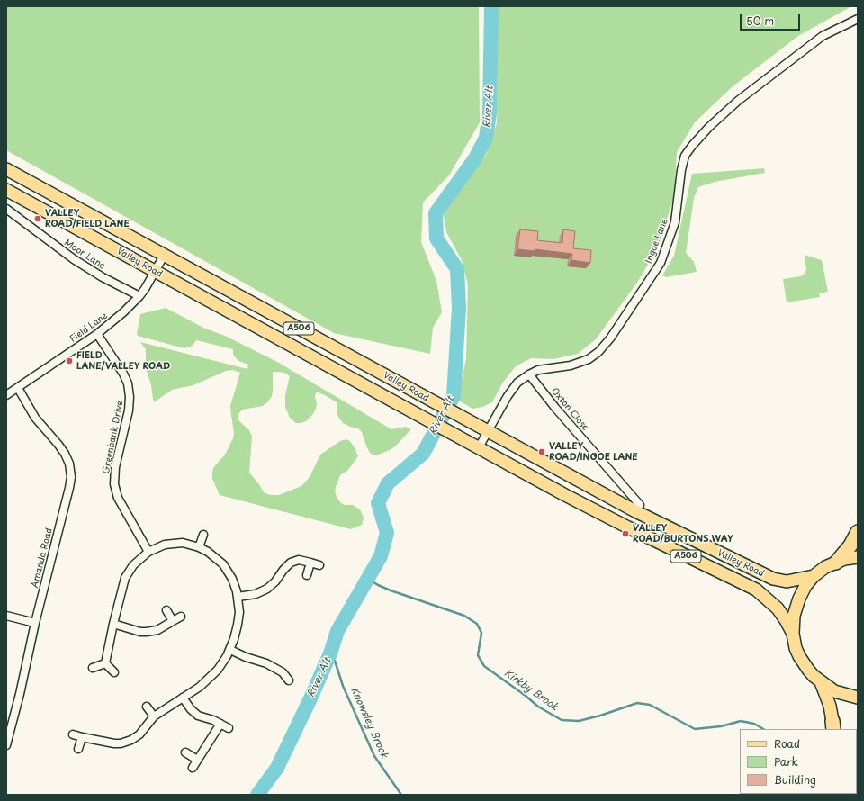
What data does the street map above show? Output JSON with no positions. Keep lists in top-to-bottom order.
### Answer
{
  "streets": {
    "main road": ["Valley Road", "A506"],
    "street": [
      "Ingoe Lane",
      "Moor Lane",
      "Field Lane",
      "Oxton Close",
      "Greenbank Drive",
      "Amanda Road"
    ]
  },
  "crossings": [
    ["Ingoe Lane", "Valley Road"],
    ["Ingoe Lane", "Oxton Close"],
    ["Moor Lane", "Field Lane"],
    ["Valley Road", "Field Lane"],
    ["Valley Road", "A506"],
    ["Field Lane", "Greenbank Drive"],
    ["Field Lane", "Amanda Road"]
  ],
  "water": ["River Alt", "Kirkby Brook", "Knowsley Brook"],
  "places": [
    "VALLEY ROAD/FIELD LANE",
    "FIELD LANE/VALLEY ROAD",
    "VALLEY ROAD/INGOE LANE",
    "VALLEY ROAD/BURTONS WAY"
  ],
  "legend": ["Road", "Park", "Building"],
  "scale_bar": "50 m"
}
